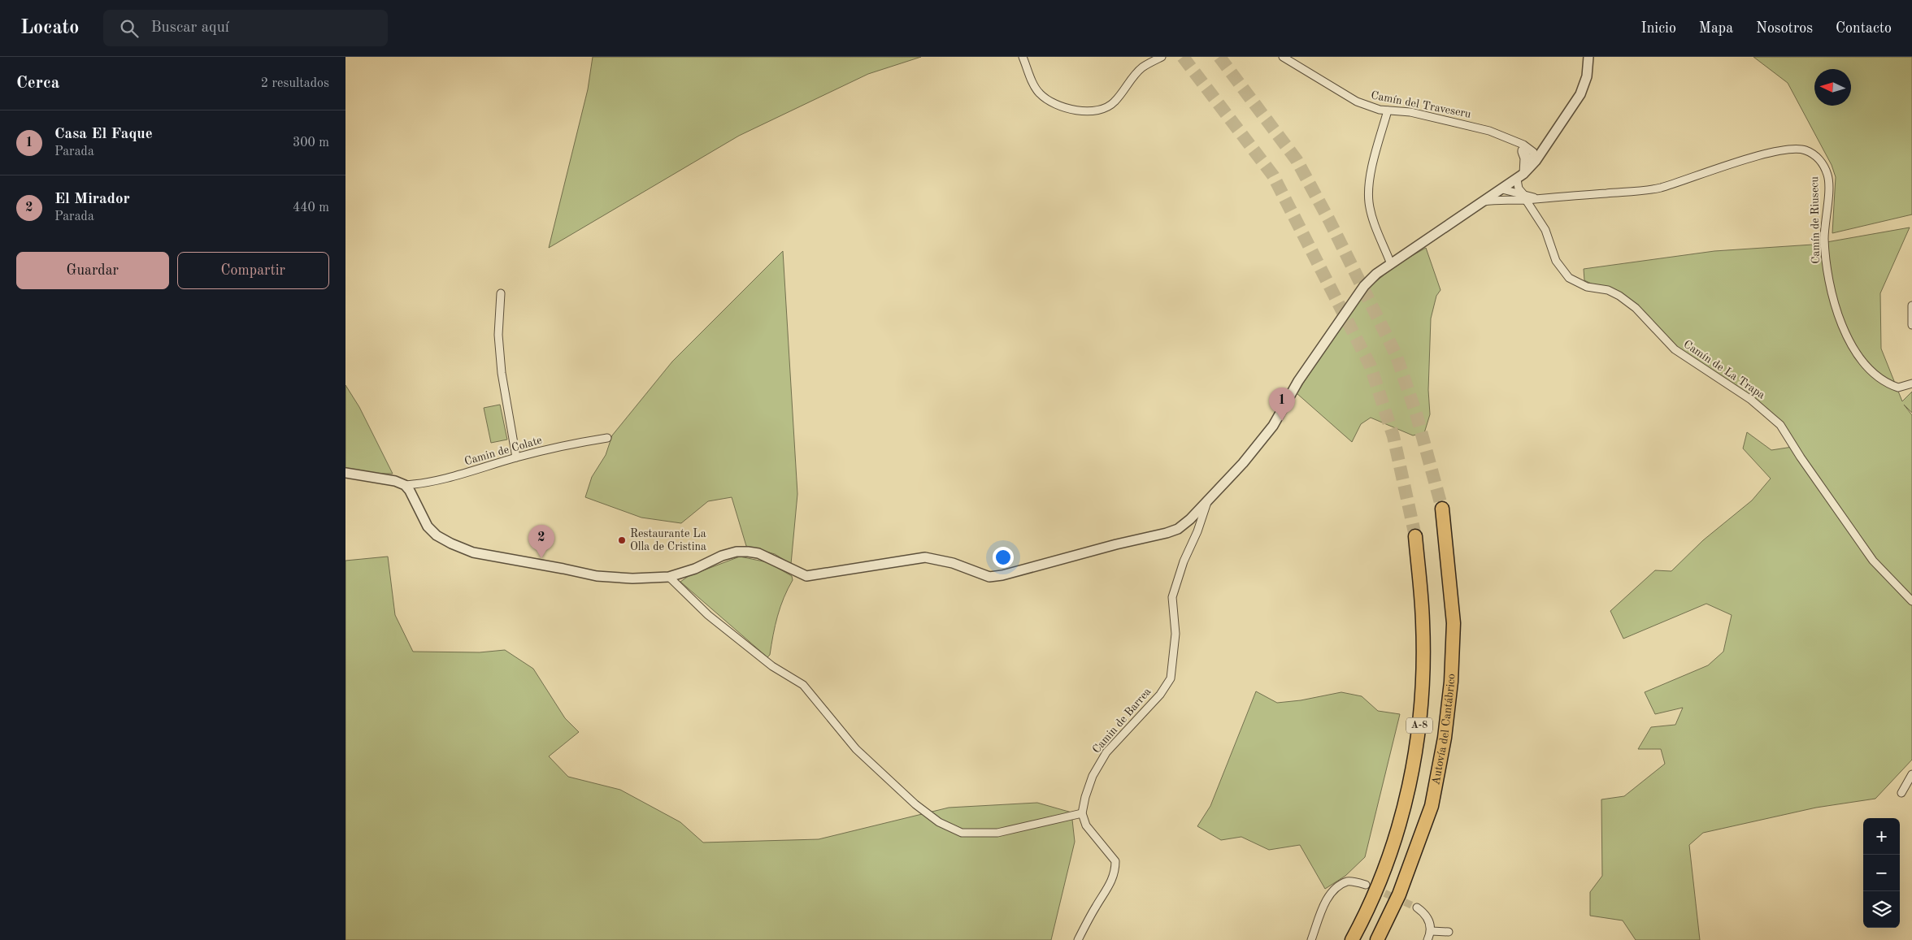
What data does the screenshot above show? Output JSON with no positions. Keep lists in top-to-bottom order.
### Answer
{
  "streets": {
    "highway": ["A-8", "Autovía del Cantábrico"],
    "street": [
      "Camín del Traveseru",
      "Camín de Riusecu",
      "Camín de La Trapa",
      "Camin de Colate",
      "Camin de Barrea"
    ]
  },
  "crossings": [
    ["Camín de Riusecu", "Camín de La Trapa"]
  ],
  "places": ["Restaurante La Olla de Cristina"],
  "north": "left",
  "page": {
    "header": "Locato",
    "search": "Buscar aquí",
    "nav": [
      "Inicio",
      "Mapa",
      "Nosotros",
      "Contacto"
    ],
    "heading": ["Cerca", "2 resultados"],
    "list": [
      {
        "mark": "1",
        "name": "Casa El Faque",
        "note": "Parada",
        "value": "300 m"
      },
      {
        "mark": "2",
        "name": "El Mirador",
        "note": "Parada",
        "value": "440 m"
      }
    ],
    "buttons": ["Guardar", "Compartir"],
    "pins": ["1", "2"],
    "map_buttons": ["+", "−"]
  }
}
